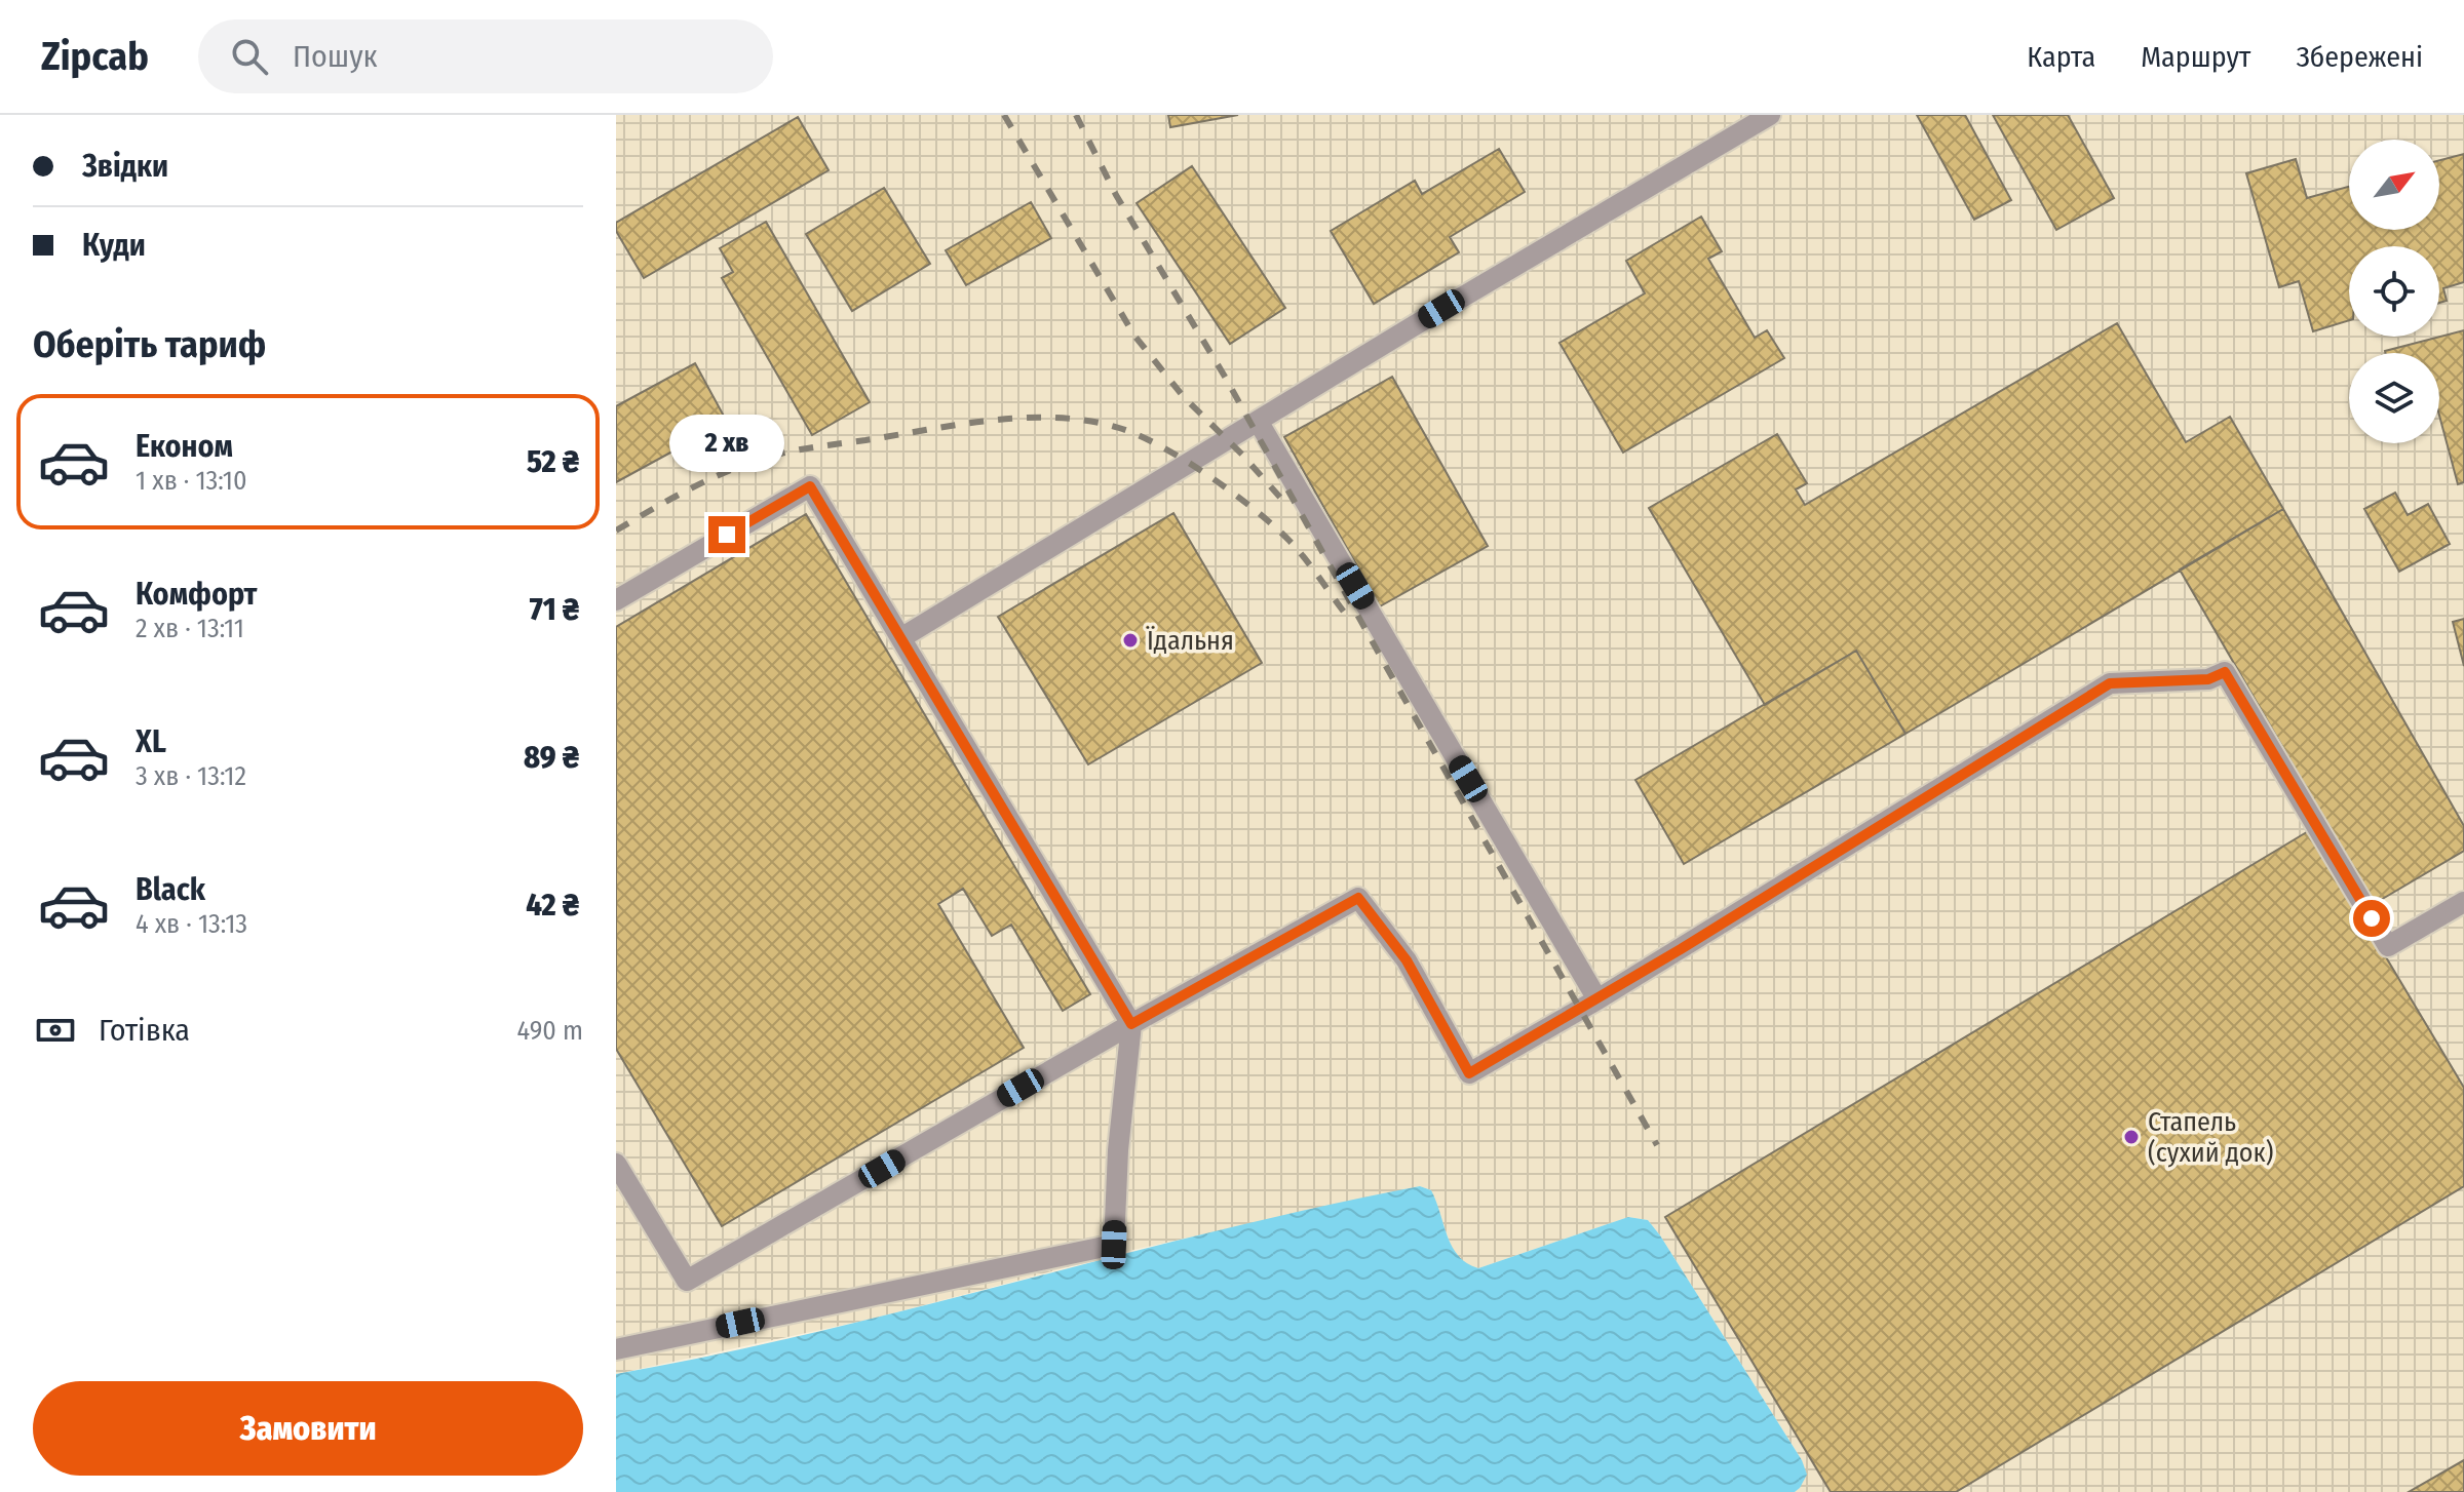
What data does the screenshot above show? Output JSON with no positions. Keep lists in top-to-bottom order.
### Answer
{
  "places": ["Їдальня", "Стапель (сухий док)"],
  "north": "top right",
  "page": {
    "header": "Zipcab",
    "search": "Пошук",
    "nav": ["Карта", "Маршрут", "Збережені"],
    "banner": ["Звідки", "Куди"],
    "heading": "Оберіть тариф",
    "list": [
      {
        "name": "Економ",
        "note": "1 хв · 13:10",
        "value": "52 ₴"
      },
      {
        "name": "Комфорт",
        "note": "2 хв · 13:11",
        "value": "71 ₴"
      },
      {
        "name": "XL",
        "note": "3 хв · 13:12",
        "value": "89 ₴"
      },
      {
        "name": "Black",
        "note": "4 хв · 13:13",
        "value": "42 ₴"
      }
    ],
    "bubble": "2 хв",
    "pay": ["Готівка", "490 m"],
    "buttons": "Замовити"
  }
}
